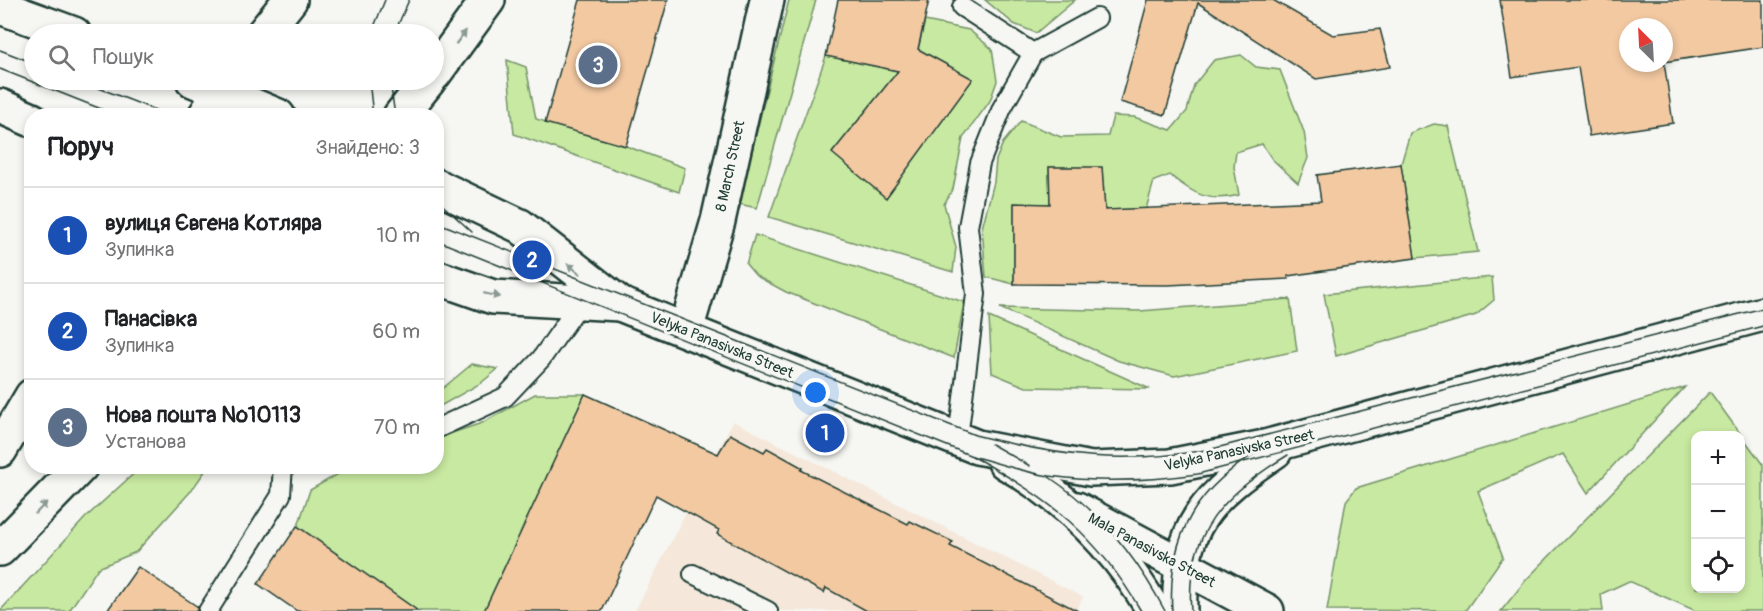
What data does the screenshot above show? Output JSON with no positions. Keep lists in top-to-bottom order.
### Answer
{
  "streets": {
    "main road": ["8 March Street", "Velyka Panasivska Street", "Mala Panasivska Street"]
  },
  "crossings": [
    ["8 March Street", "Velyka Panasivska Street"]
  ],
  "north": "top left",
  "page": {
    "search": "Пошук",
    "pins": ["3", "2", "1"],
    "heading": ["Поруч", "Знайдено: 3"],
    "list": [
      {
        "mark": "1",
        "name": "вулиця Євгена Котляра",
        "note": "Зупинка",
        "value": "10 m"
      },
      {
        "mark": "2",
        "name": "Панасівка",
        "note": "Зупинка",
        "value": "60 m"
      },
      {
        "mark": "3",
        "name": "Нова пошта №10113",
        "note": "Установа",
        "value": "70 m"
      }
    ],
    "map_buttons": ["+", "−"]
  }
}
